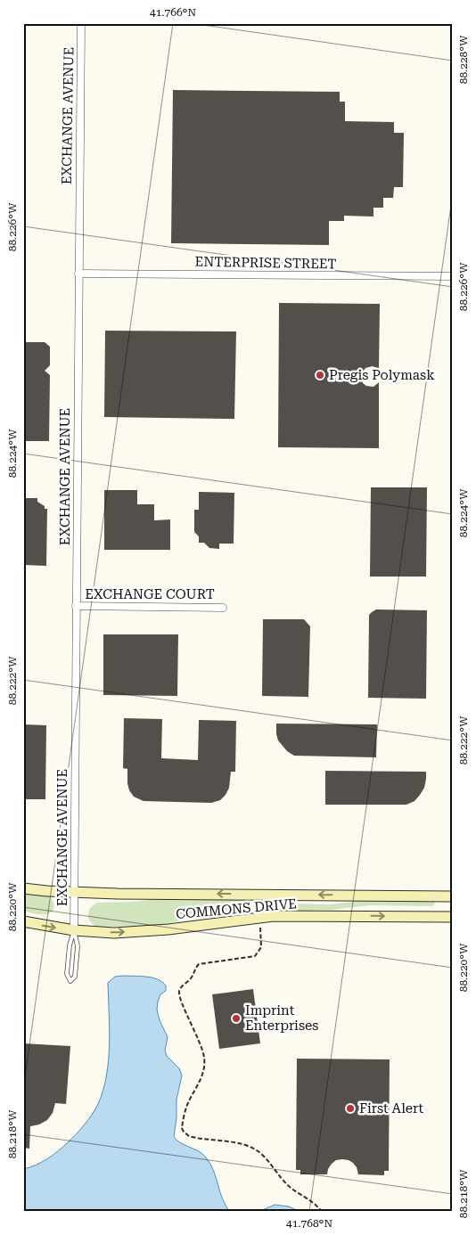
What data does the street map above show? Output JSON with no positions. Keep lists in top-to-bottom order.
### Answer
{
  "streets": {
    "street": [
      "EXCHANGE AVENUE",
      "ENTERPRISE STREET",
      "EXCHANGE COURT",
      "COMMONS DRIVE"
    ]
  },
  "crossings": [
    ["EXCHANGE AVENUE", "ENTERPRISE STREET"],
    ["EXCHANGE AVENUE", "EXCHANGE COURT"],
    ["EXCHANGE AVENUE", "COMMONS DRIVE"]
  ],
  "places": ["Pregis Polymask", "Imprint Enterprises", "First Alert"],
  "coordinates": [
    "41.766°N",
    "88.228°W",
    "88.226°W",
    "88.224°W",
    "88.222°W",
    "88.220°W",
    "88.218°W",
    "41.768°N"
  ]
}
